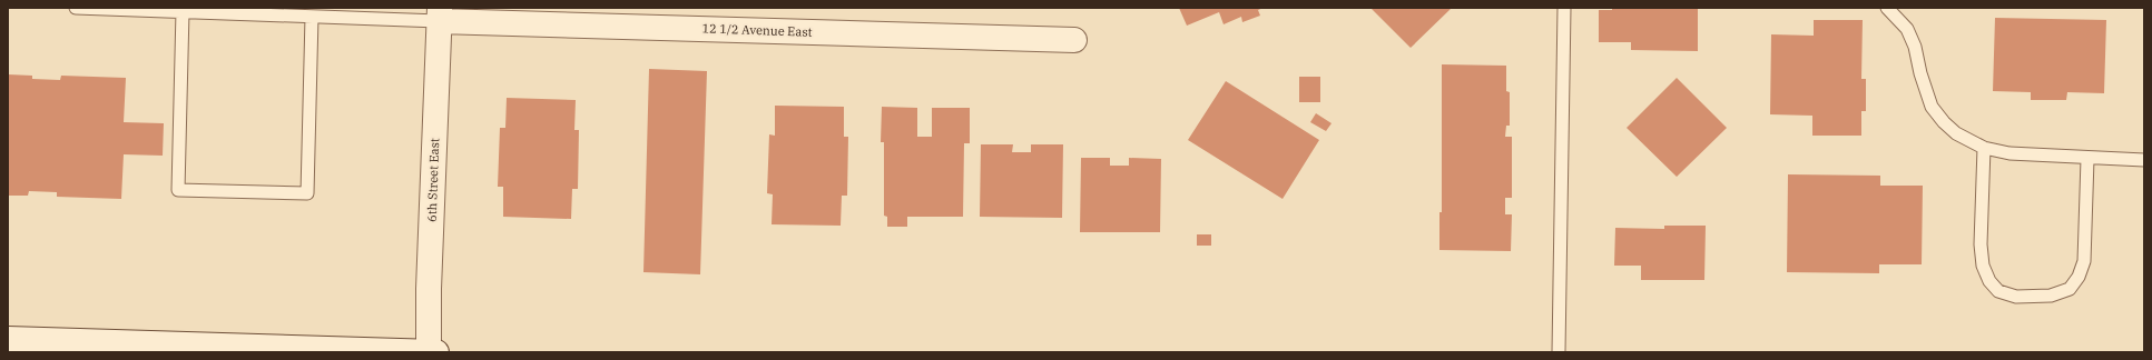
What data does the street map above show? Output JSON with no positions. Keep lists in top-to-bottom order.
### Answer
{
  "streets": {
    "street": ["12 1/2 Avenue East", "6th Street East"]
  },
  "crossings": [
    ["12 1/2 Avenue East", "6th Street East"]
  ]
}
